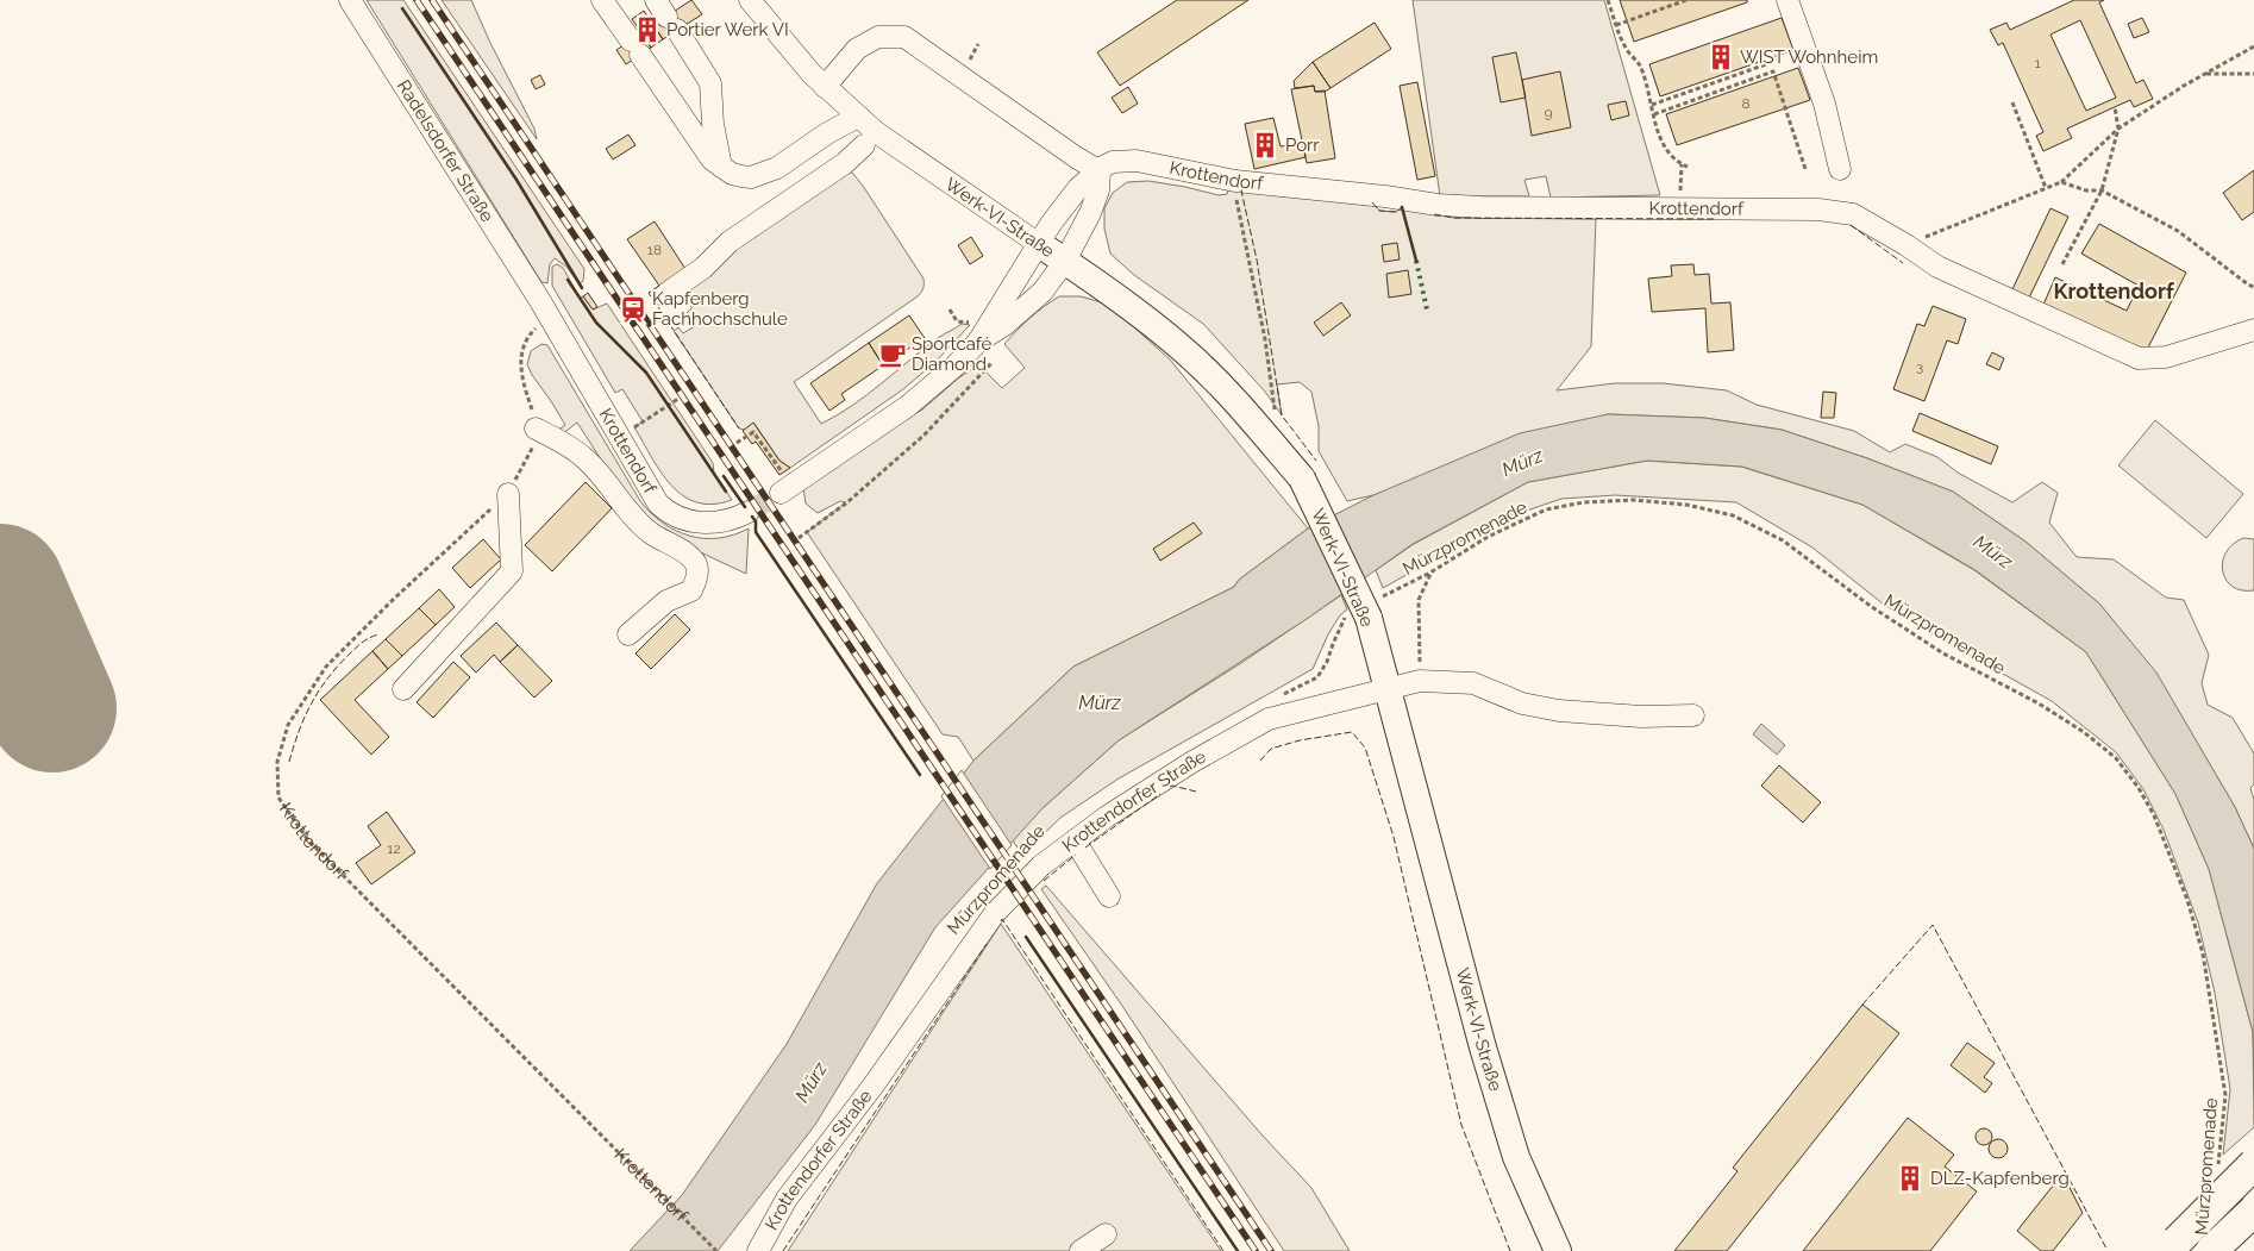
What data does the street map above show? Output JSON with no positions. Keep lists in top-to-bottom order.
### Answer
{
  "streets": {
    "main road": ["Werk-VI-Straße"],
    "street": ["Radelsdorfer Straße", "Krottendorf", "Krottendorfer Straße"],
    "path": ["Mürzpromenade"]
  },
  "crossings": [
    ["Radelsdorfer Straße", "Krottendorf"],
    ["Krottendorf", "Werk-VI-Straße"],
    ["Werk-VI-Straße", "Mürzpromenade"],
    ["Werk-VI-Straße", "Krottendorfer Straße"]
  ],
  "districts": ["Krottendorf"],
  "water": ["Mürz"],
  "places": {
    "building": [
      "Portier Werk VI",
      "WIST Wohnheim",
      "Porr",
      "DLZ-Kapfenberg"
    ],
    "station": ["Kapfenberg Fachhochschule"],
    "cafe": ["Sportcafé Diamond"]
  },
  "house_numbers": [
    "1",
    "8",
    "9",
    "18",
    "3",
    "12"
  ]
}
